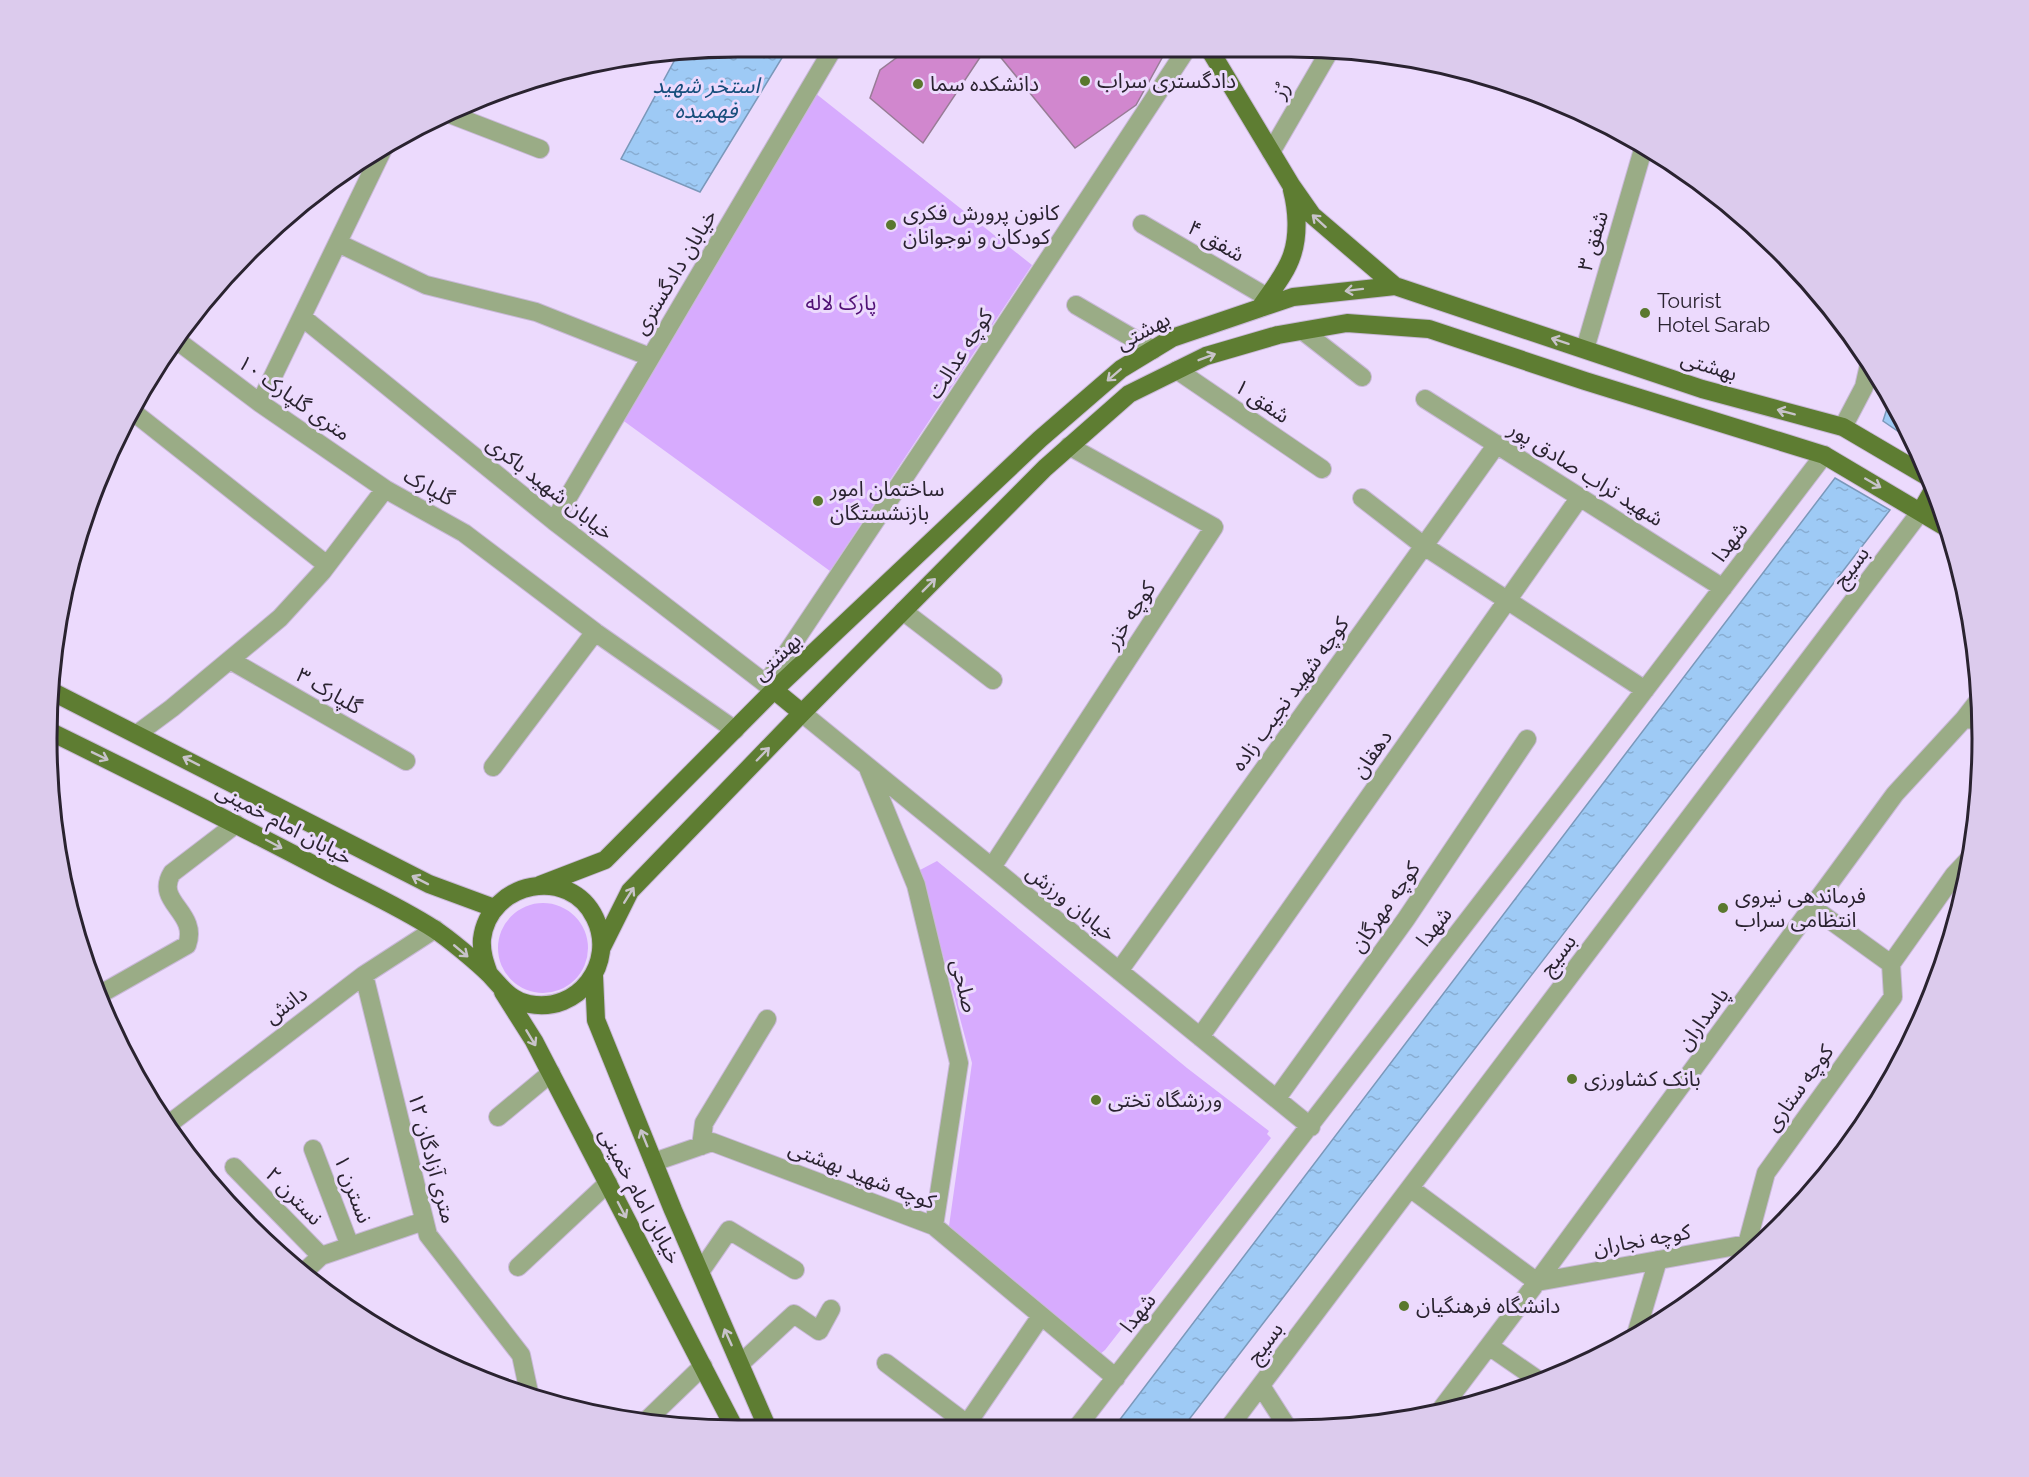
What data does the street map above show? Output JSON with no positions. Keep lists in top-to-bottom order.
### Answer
{
  "streets": {
    "main road": ["بهشتی", "خیابان امام خمینی"],
    "street": [
      "رُز",
      "شفق ۴",
      "شفق ۳",
      "خیابان دادگستری",
      "کوچه عدالت",
      "۱۰ متری گلپارک",
      "شفق ۱",
      "شهید تراب صادق پور",
      "گلپارک",
      "خیابان شهید باکری",
      "شهدا",
      "بسیج",
      "کوچه خزر",
      "گلپارک ۳",
      "کوچه شهید نجیب زاده",
      "دهقان",
      "خیابان ورزش",
      "کوچه مهرگان",
      "صلحی",
      "دانش",
      "پاسداران",
      "کوچه ستاری",
      "۱۲ متری آزادگان",
      "کوچه شهید بهشتی",
      "نسترن ۱",
      "نسترن ۲",
      "کوچه نجاران"
    ]
  },
  "crossings": [
    ["شفق ۴", "بهشتی"],
    ["شفق ۳", "بهشتی"],
    ["خیابان دادگستری", "خیابان شهید باکری"],
    ["بهشتی", "کوچه عدالت"],
    ["بهشتی", "گلپارک"],
    ["بهشتی", "خیابان شهید باکری"],
    ["بهشتی", "خیابان امام خمینی"],
    ["کوچه عدالت", "خیابان شهید باکری"],
    ["۱۰ متری گلپارک", "گلپارک"],
    ["شهید تراب صادق پور", "شهدا"],
    ["شهید تراب صادق پور", "کوچه شهید نجیب زاده"],
    ["شهید تراب صادق پور", "دهقان"],
    ["گلپارک", "گلپارک ۳"],
    ["گلپارک", "خیابان امام خمینی"],
    ["شهدا", "خیابان ورزش"],
    ["شهدا", "کوچه شهید بهشتی"],
    ["کوچه خزر", "خیابان ورزش"],
    ["کوچه شهید نجیب زاده", "خیابان ورزش"],
    ["دهقان", "خیابان ورزش"],
    ["خیابان امام خمینی", "دانش"],
    ["خیابان امام خمینی", "کوچه شهید بهشتی"],
    ["خیابان ورزش", "کوچه مهرگان"],
    ["خیابان ورزش", "صلحی"],
    ["صلحی", "کوچه شهید بهشتی"],
    ["دانش", "۱۲ متری آزادگان"],
    ["پاسداران", "کوچه نجاران"]
  ],
  "one_way": ["بهشتی"],
  "water": ["استخر شهید فهمیده"],
  "parks": ["پارک لاله"],
  "places": [
    "دادگستری سراب",
    "دانشکده سما",
    "کانون پرورش فکری کودکان و نوجوانان",
    "Tourist Hotel Sarab",
    "ساختمان امور بازنشستگان",
    "فرماندهی نیروی انتظامی سراب",
    "بانک کشاورزی",
    "ورزشگاه تختی",
    "دانشگاه فرهنگیان"
  ]
}
